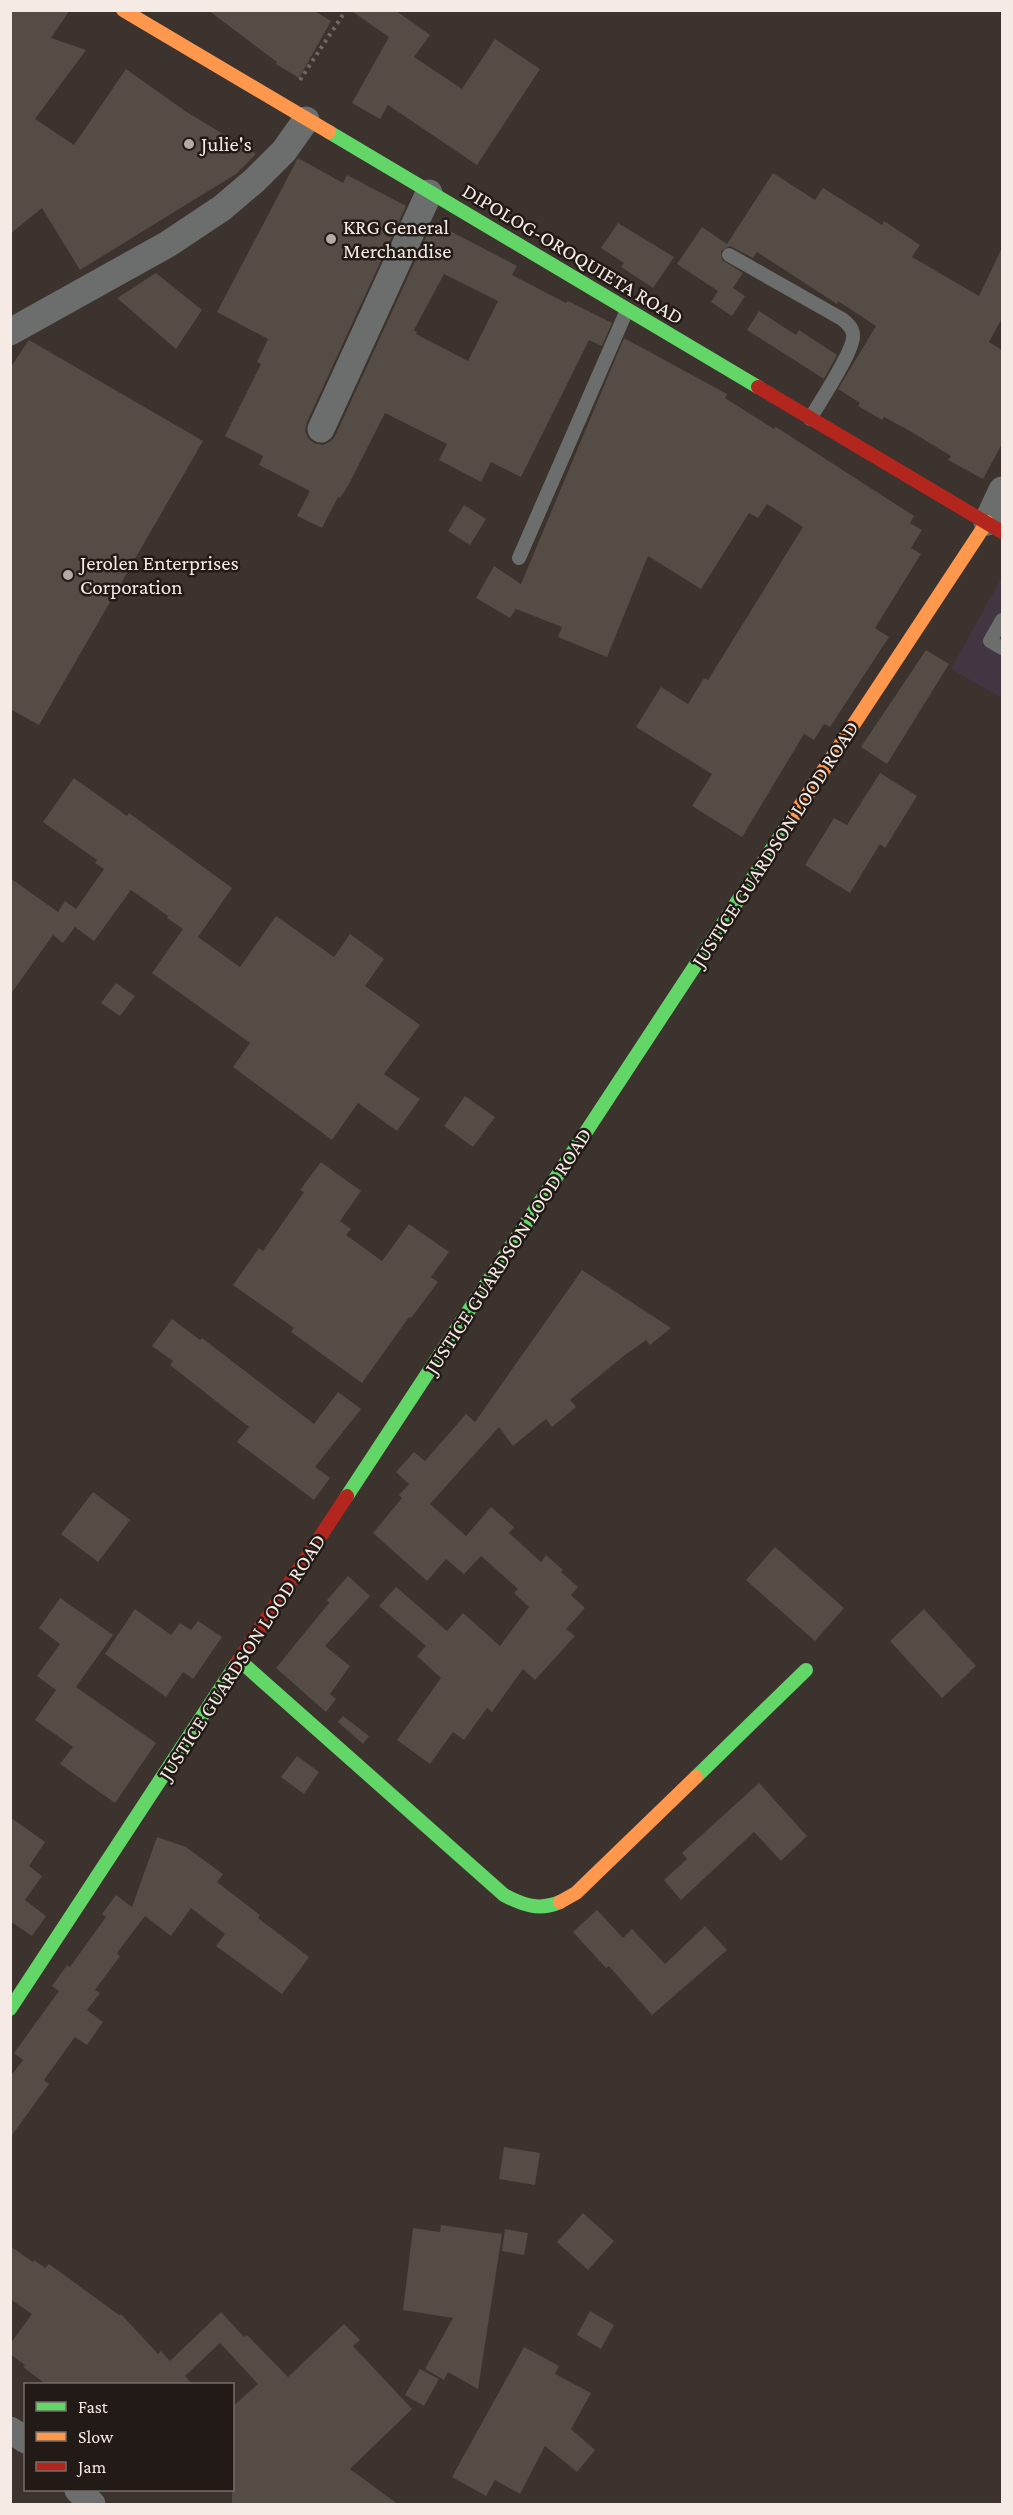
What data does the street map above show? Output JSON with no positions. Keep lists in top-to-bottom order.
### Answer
{
  "streets": {
    "main road": ["DIPOLOG-OROQUIETA ROAD", "JUSTICE GUARDSON LOOD ROAD"]
  },
  "crossings": [
    ["DIPOLOG-OROQUIETA ROAD", "JUSTICE GUARDSON LOOD ROAD"]
  ],
  "places": ["Julie's", "KRG General Merchandise", "Jerolen Enterprises Corporation"],
  "legend": ["Fast", "Slow", "Jam"]
}
